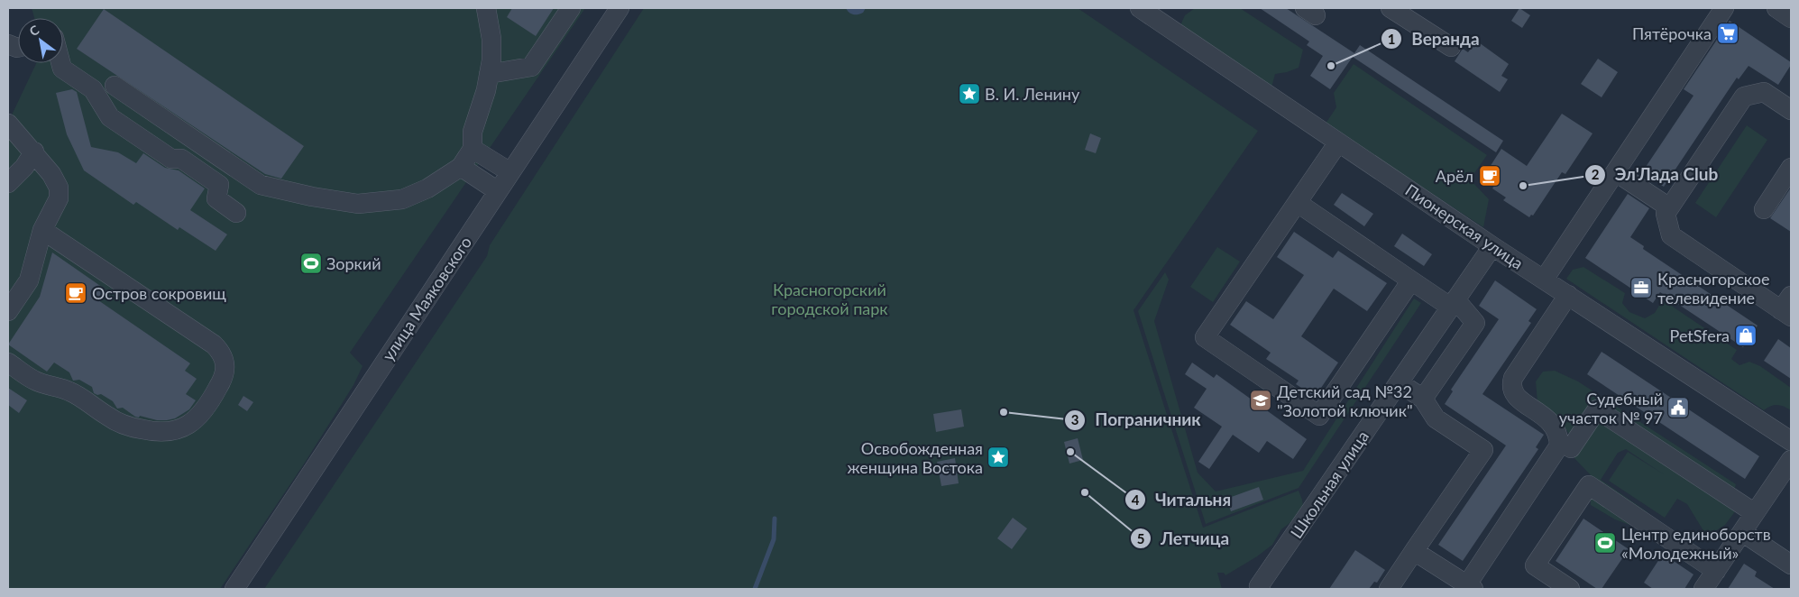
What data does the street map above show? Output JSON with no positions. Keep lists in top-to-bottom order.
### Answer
{
  "streets": {
    "street": ["Пионерская улица", "улица Маяковского", "Школьная улица"]
  },
  "crossings": [
    ["Пионерская улица", "Школьная улица"]
  ],
  "parks": ["Красногорский городской парк"],
  "places": {
    "supermarket": ["Пятёрочка"],
    "other": [
      "Веранда",
      "Эл'Лада Club",
      "Пограничник",
      "Читальня",
      "Летчица"
    ],
    "place": ["В. И. Ленину", "Освобожденная женщина Востока"],
    "cafe": ["Арёл", "Остров сокровищ"],
    "sports": ["Зоркий", "Центр единоборств «Молодежный»"],
    "office": ["Красногорское телевидение"],
    "shop": ["PetSfera"],
    "school or university": ["Детский сад №32 \"Золотой ключик\""],
    "public building": ["Судебный участок № 97"]
  },
  "north": "top left"
}
